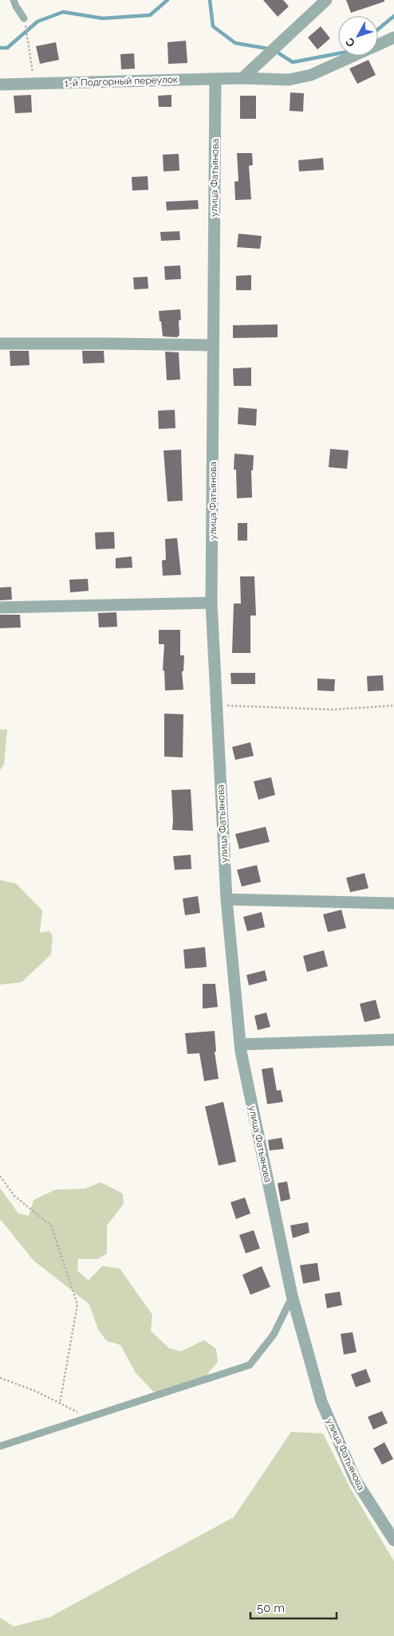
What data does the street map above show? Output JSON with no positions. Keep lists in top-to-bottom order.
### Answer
{
  "streets": {
    "street": ["1-й Подгорный переулок", "улица Фатьянова"]
  },
  "crossings": [
    ["1-й Подгорный переулок", "улица Фатьянова"]
  ],
  "scale_bar": "50 m",
  "north": "bottom left"
}
